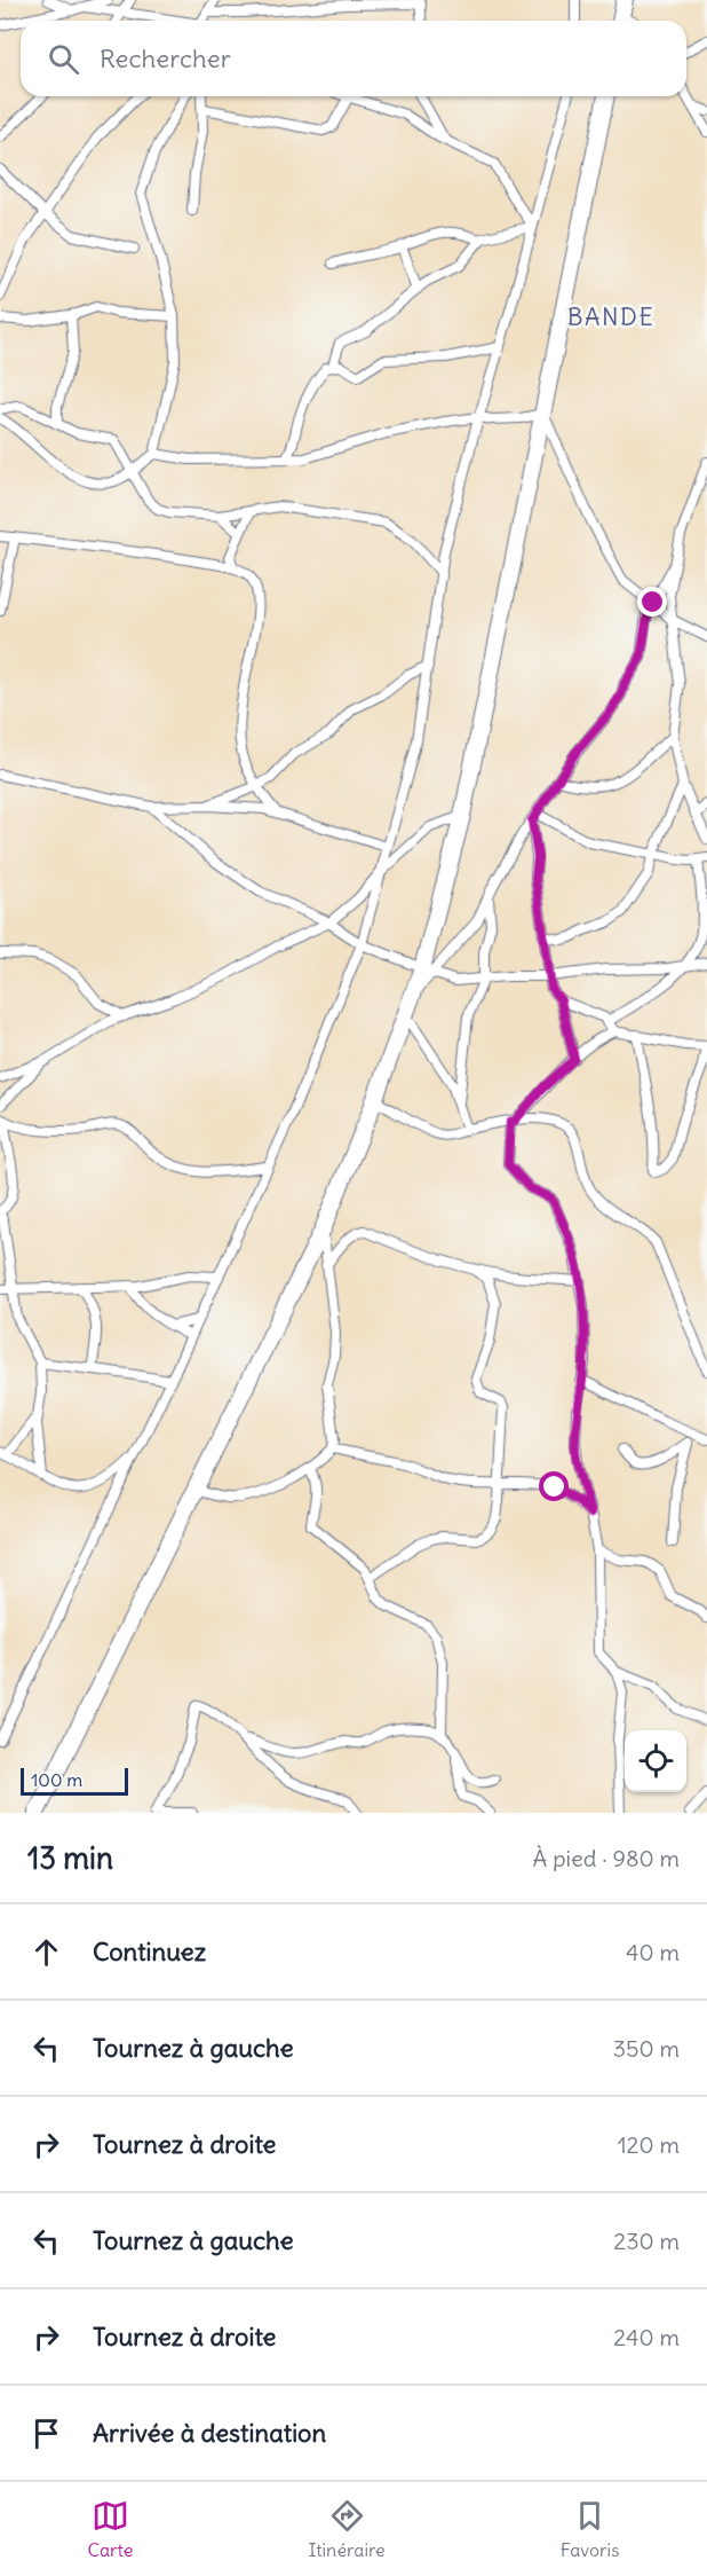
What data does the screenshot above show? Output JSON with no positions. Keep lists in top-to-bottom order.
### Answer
{
  "districts": ["BANDE"],
  "scale_bar": "100 m",
  "page": {
    "search": "Rechercher",
    "scale": "100 m",
    "heading": ["13 min", "À pied · 980 m"],
    "list": [
      ["Continuez", "40 m"],
      ["Tournez à gauche", "350 m"],
      ["Tournez à droite", "120 m"],
      ["Tournez à gauche", "230 m"],
      ["Tournez à droite", "240 m"],
      "Arrivée à destination"
    ],
    "nav": ["Carte", "Itinéraire", "Favoris"]
  }
}
